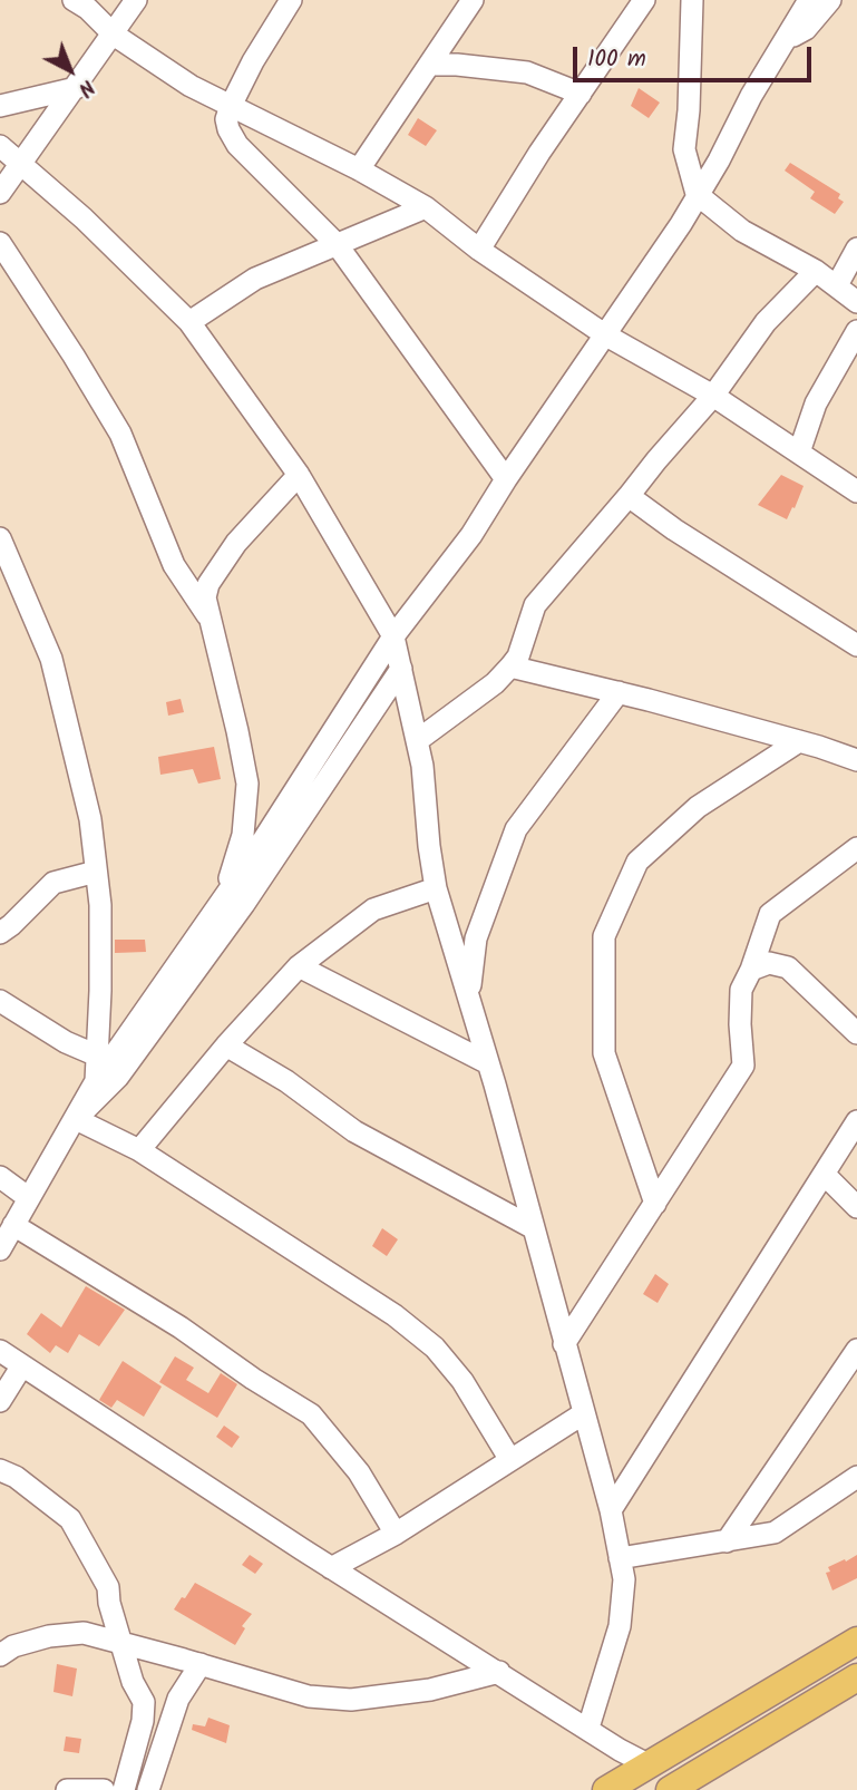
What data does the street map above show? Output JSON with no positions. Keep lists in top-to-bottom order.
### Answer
{
  "scale_bar": "100 m",
  "north": "bottom right"
}
